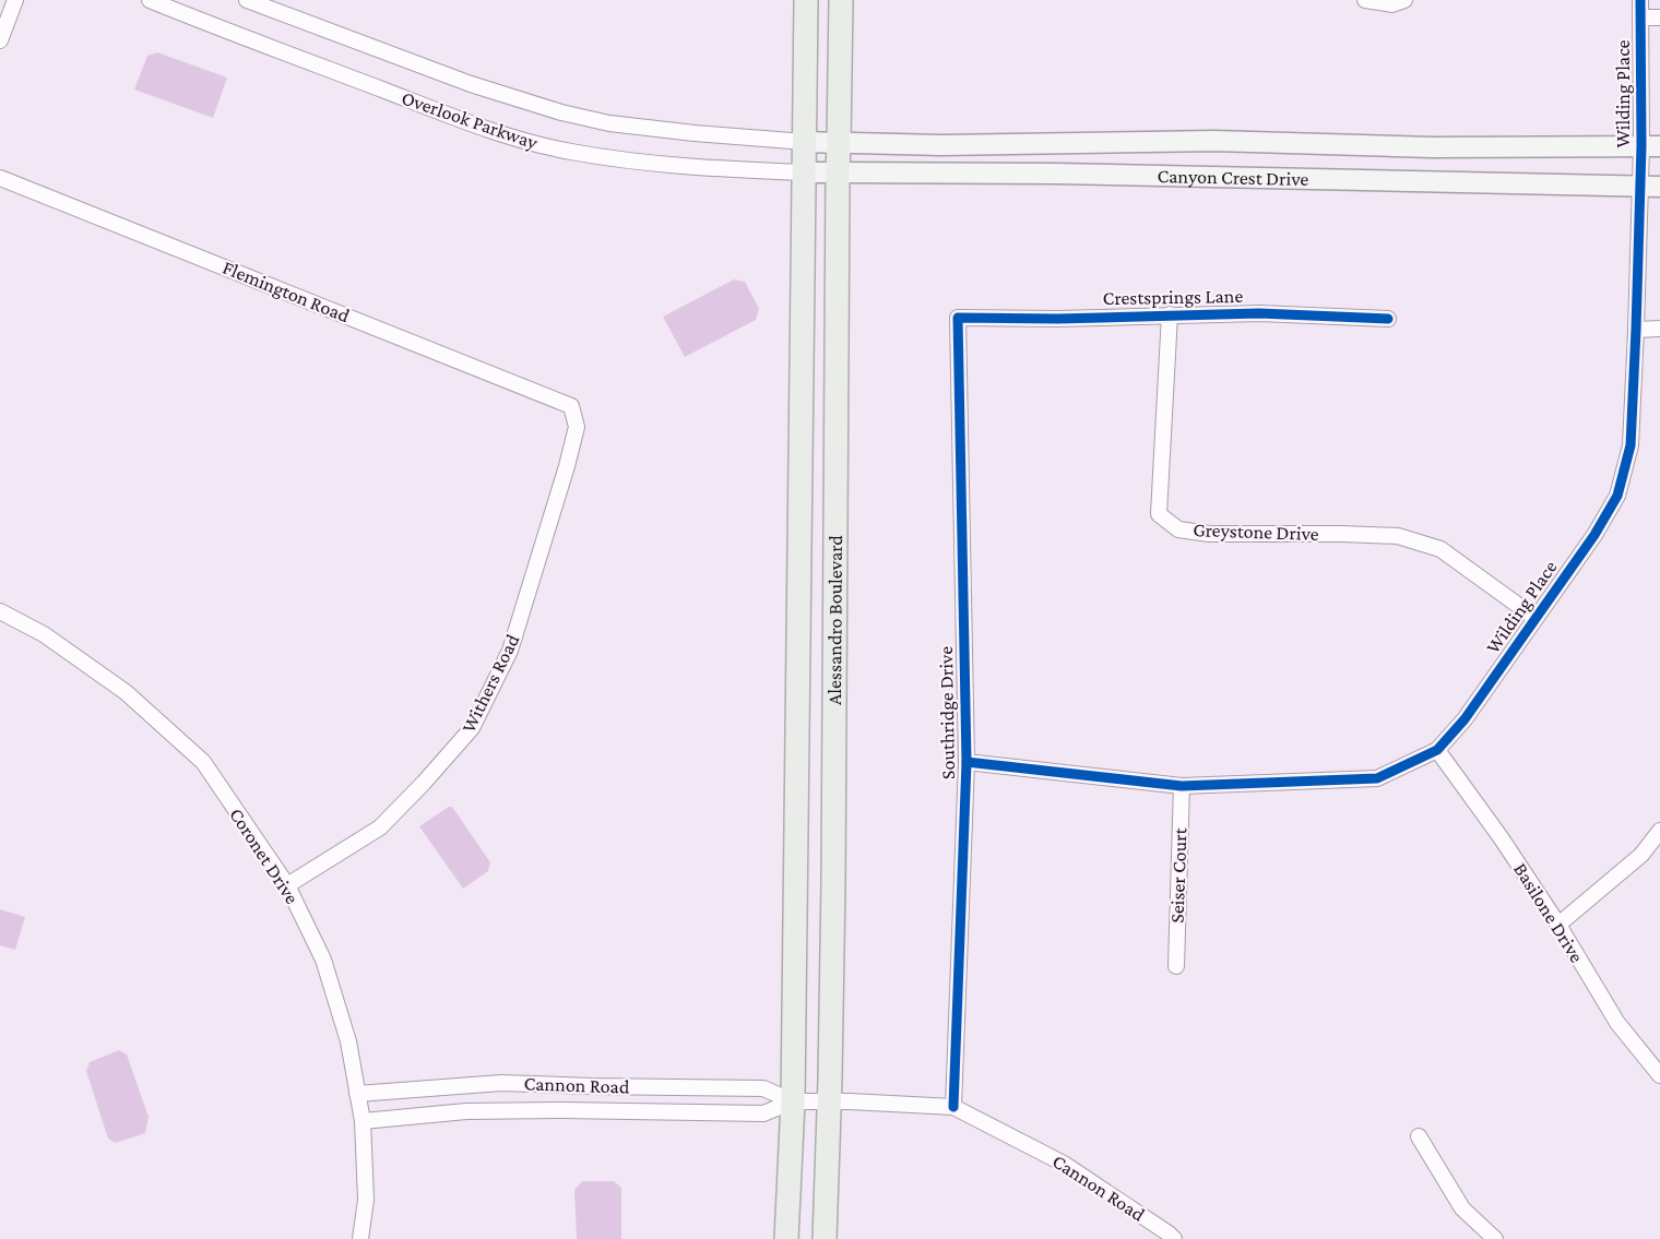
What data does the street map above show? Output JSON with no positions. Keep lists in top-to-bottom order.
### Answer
{
  "streets": {
    "main road": ["Canyon Crest Drive", "Alessandro Boulevard"],
    "street": [
      "Wilding Place",
      "Overlook Parkway",
      "Flemington Road",
      "Crestsprings Lane",
      "Greystone Drive",
      "Withers Road",
      "Southridge Drive",
      "Coronet Drive",
      "Seiser Court",
      "Basilone Drive",
      "Cannon Road"
    ]
  },
  "crossings": [
    ["Wilding Place", "Canyon Crest Drive"],
    ["Wilding Place", "Greystone Drive"],
    ["Wilding Place", "Southridge Drive"],
    ["Wilding Place", "Seiser Court"],
    ["Wilding Place", "Basilone Drive"],
    ["Overlook Parkway", "Canyon Crest Drive"],
    ["Overlook Parkway", "Alessandro Boulevard"],
    ["Canyon Crest Drive", "Alessandro Boulevard"],
    ["Flemington Road", "Withers Road"],
    ["Crestsprings Lane", "Greystone Drive"],
    ["Crestsprings Lane", "Southridge Drive"],
    ["Alessandro Boulevard", "Cannon Road"],
    ["Withers Road", "Coronet Drive"],
    ["Southridge Drive", "Cannon Road"],
    ["Coronet Drive", "Cannon Road"]
  ]
}
